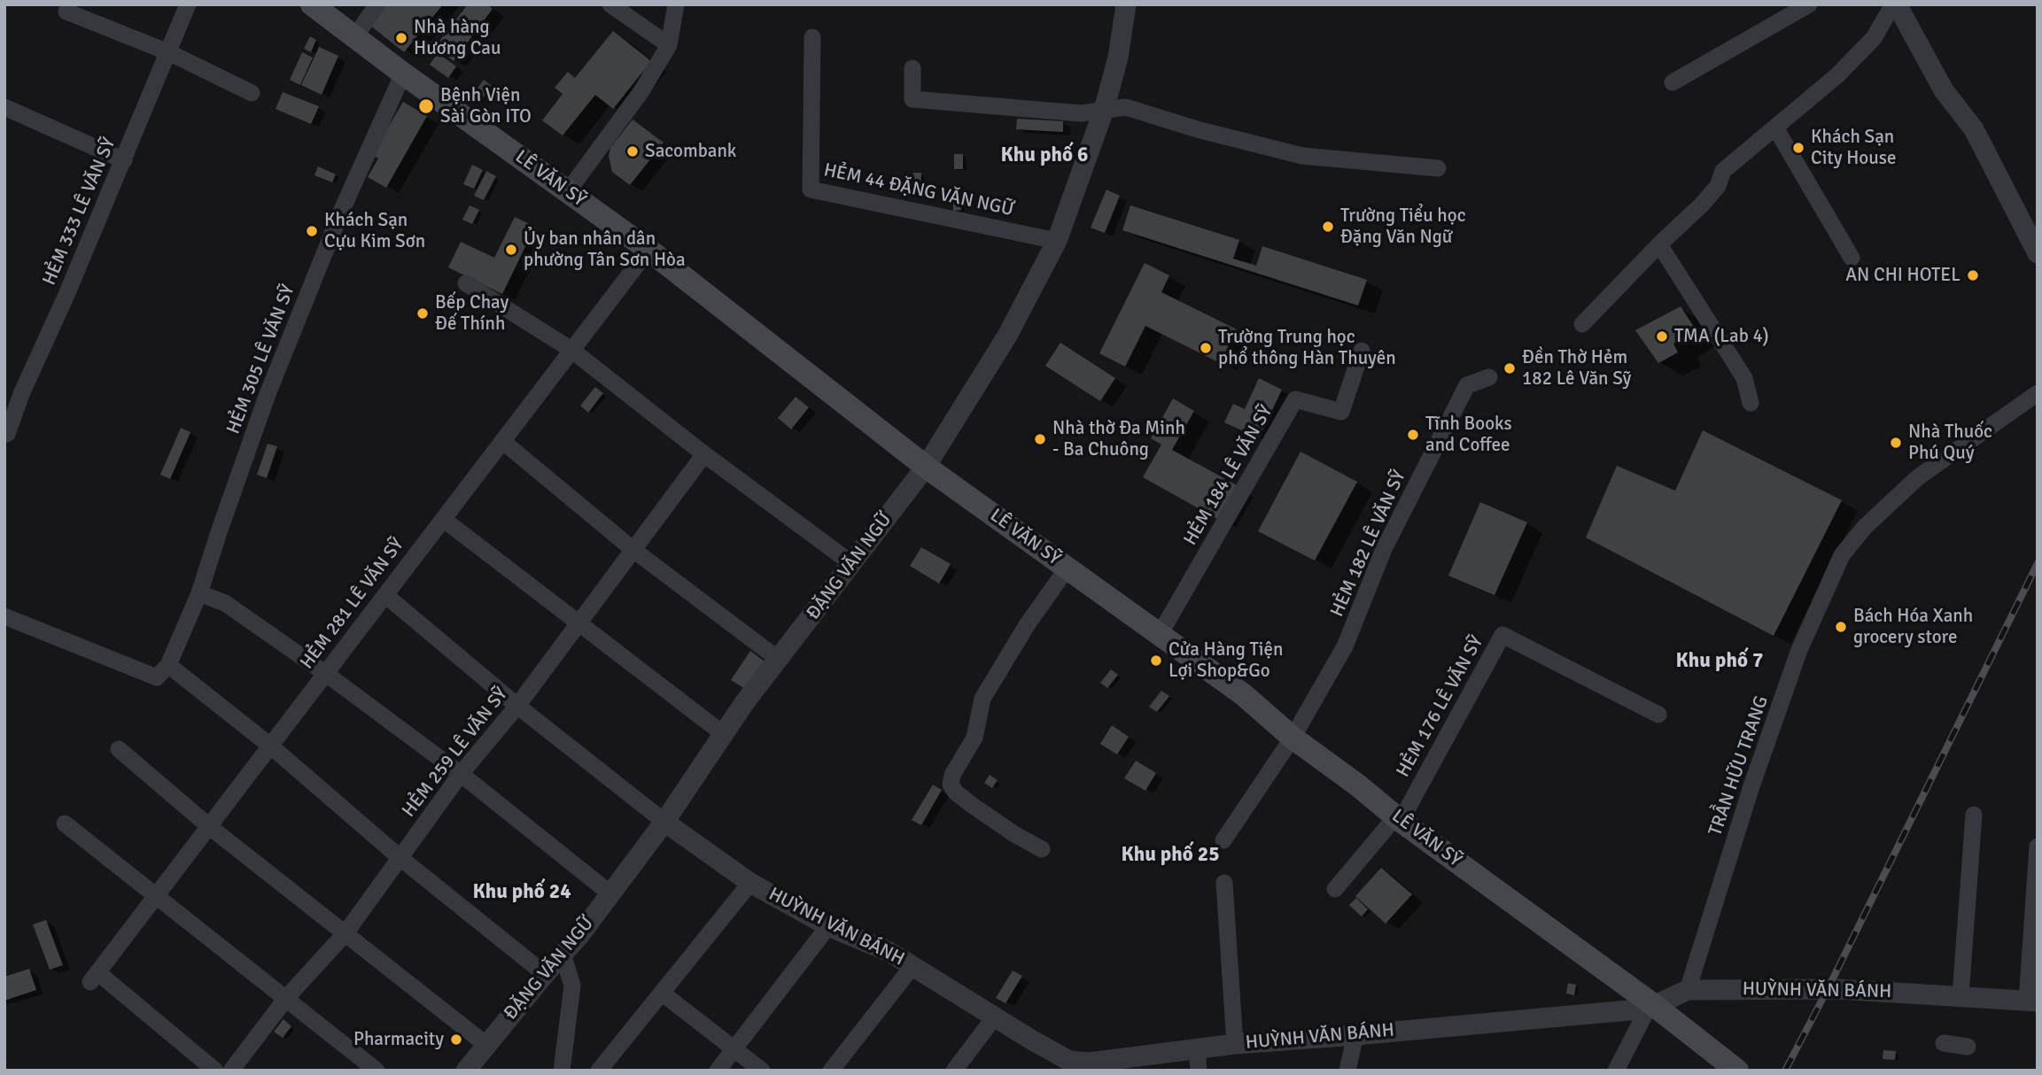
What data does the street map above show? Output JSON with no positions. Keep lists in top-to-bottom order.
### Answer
{
  "streets": {
    "main road": ["LÊ VĂN SỸ"],
    "street": [
      "HẺM 44 ĐẶNG VĂN NGỮ",
      "HẺM 333 LÊ VĂN SỸ",
      "HẺM 305 LÊ VĂN SỸ",
      "HẺM 184 LÊ VĂN SỸ",
      "HẺM 182 LÊ VĂN SỸ",
      "ĐẶNG VĂN NGỮ",
      "HẺM 281 LÊ VĂN SỸ",
      "HẺM 176 LÊ VĂN SỸ",
      "HẺM 259 LÊ VĂN SỸ",
      "TRẦN HỮU TRANG",
      "HUỲNH VĂN BÁNH"
    ]
  },
  "crossings": [
    ["LÊ VĂN SỸ", "HẺM 305 LÊ VĂN SỸ"],
    ["LÊ VĂN SỸ", "HẺM 184 LÊ VĂN SỸ"],
    ["LÊ VĂN SỸ", "HẺM 182 LÊ VĂN SỸ"],
    ["LÊ VĂN SỸ", "ĐẶNG VĂN NGỮ"],
    ["LÊ VĂN SỸ", "HẺM 281 LÊ VĂN SỸ"],
    ["LÊ VĂN SỸ", "HẺM 176 LÊ VĂN SỸ"],
    ["LÊ VĂN SỸ", "HUỲNH VĂN BÁNH"],
    ["HẺM 44 ĐẶNG VĂN NGỮ", "ĐẶNG VĂN NGỮ"],
    ["ĐẶNG VĂN NGỮ", "HUỲNH VĂN BÁNH"],
    ["TRẦN HỮU TRANG", "HUỲNH VĂN BÁNH"]
  ],
  "districts": [
    "Khu phố 6",
    "Khu phố 7",
    "Khu phố 25",
    "Khu phố 24"
  ],
  "places": [
    "Nhà hàng Hương Cau",
    "Bệnh Viện Sài Gòn ITO",
    "Khách Sạn City House",
    "Sacombank",
    "Trường Tiểu học Đặng Văn Ngữ",
    "Khách Sạn Cựu Kim Sơn",
    "Ủy ban nhân dân phường Tân Sơn Hòa",
    "AN CHI HOTEL",
    "Bếp Chay Đế Thính",
    "TMA (Lab 4)",
    "Trường Trung học phổ thông Hàn Thuyên",
    "Đền Thờ Hẻm 182 Lê Văn Sỹ",
    "Tĩnh Books and Coffee",
    "Nhà thờ Đa Minh - Ba Chuông",
    "Nhà Thuốc Phú Quý",
    "Bách Hóa Xanh grocery store",
    "Cửa Hàng Tiện Lợi Shop&Go",
    "Pharmacity"
  ]
}
